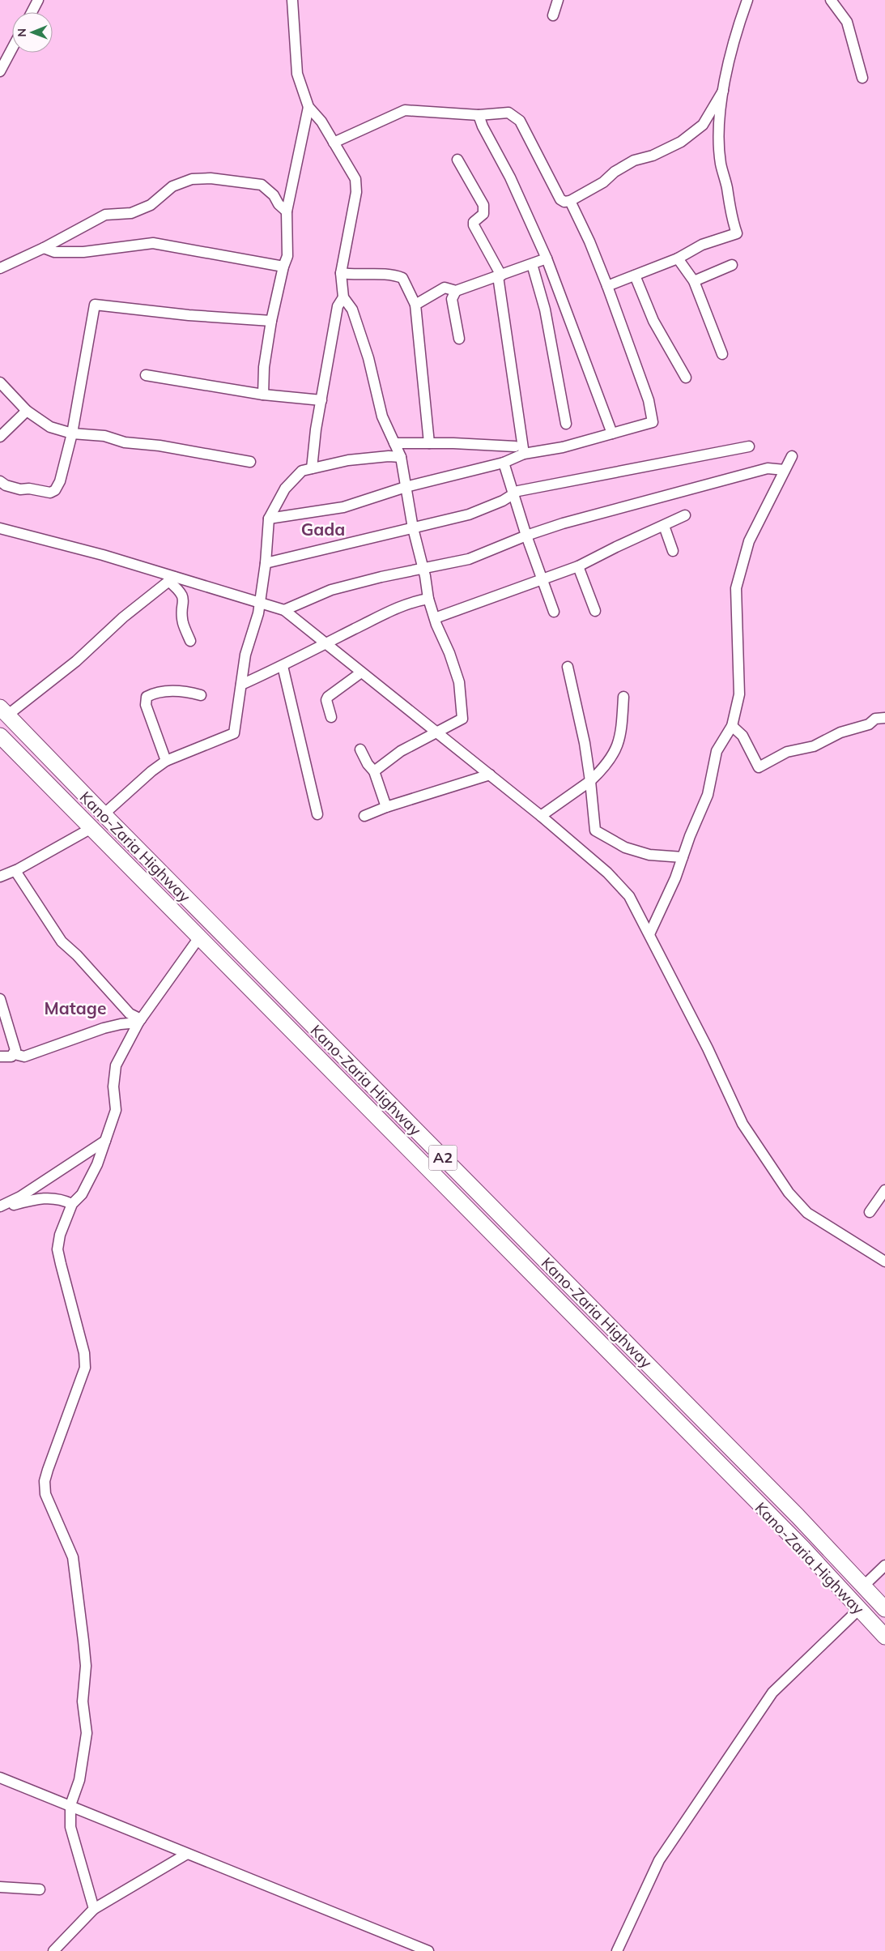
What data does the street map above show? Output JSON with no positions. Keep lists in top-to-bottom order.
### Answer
{
  "streets": {
    "highway": ["Kano-Zaria Highway", "A2"]
  },
  "districts": ["Gada", "Matage"],
  "north": "left"
}
